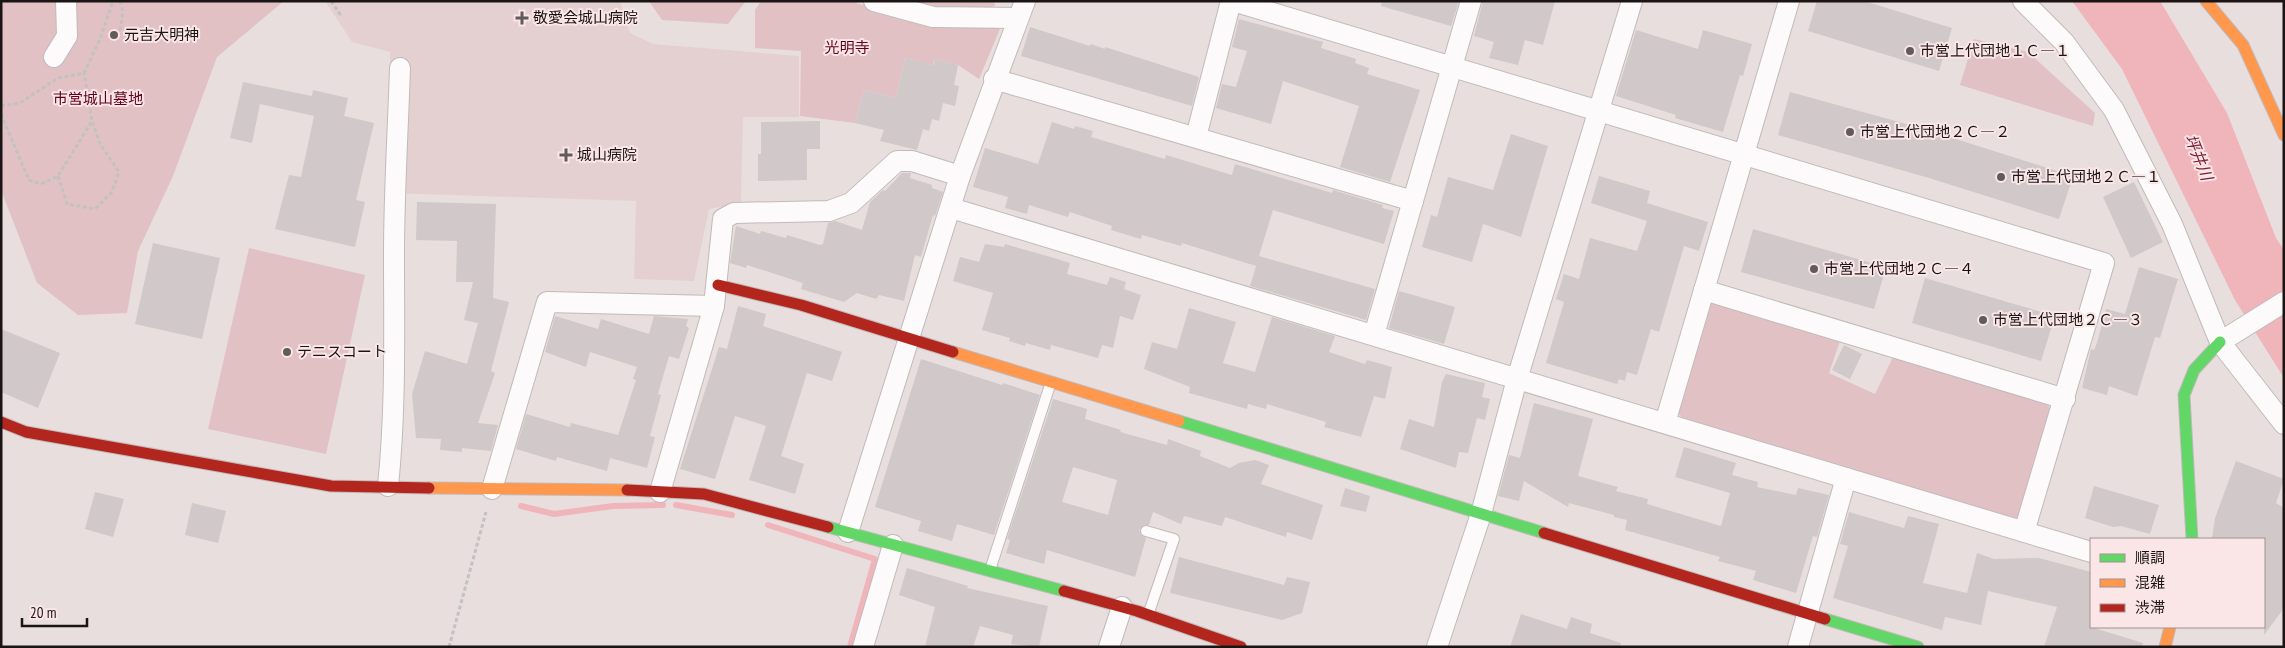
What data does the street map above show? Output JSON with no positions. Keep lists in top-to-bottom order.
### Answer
{
  "water": ["坪井川"],
  "parks": ["光明寺", "市営城山墓地"],
  "places": {
    "health": ["敬愛会城山病院", "城山病院"],
    "other": [
      "元吉大明神",
      "市営上代団地１Ｃ―１",
      "市営上代団地２Ｃ―２",
      "市営上代団地２Ｃ―１",
      "市営上代団地２Ｃ―４",
      "市営上代団地２Ｃ―３",
      "テニスコート"
    ]
  },
  "legend": ["順調", "混雑", "渋滞"],
  "scale_bar": "20 m"
}
